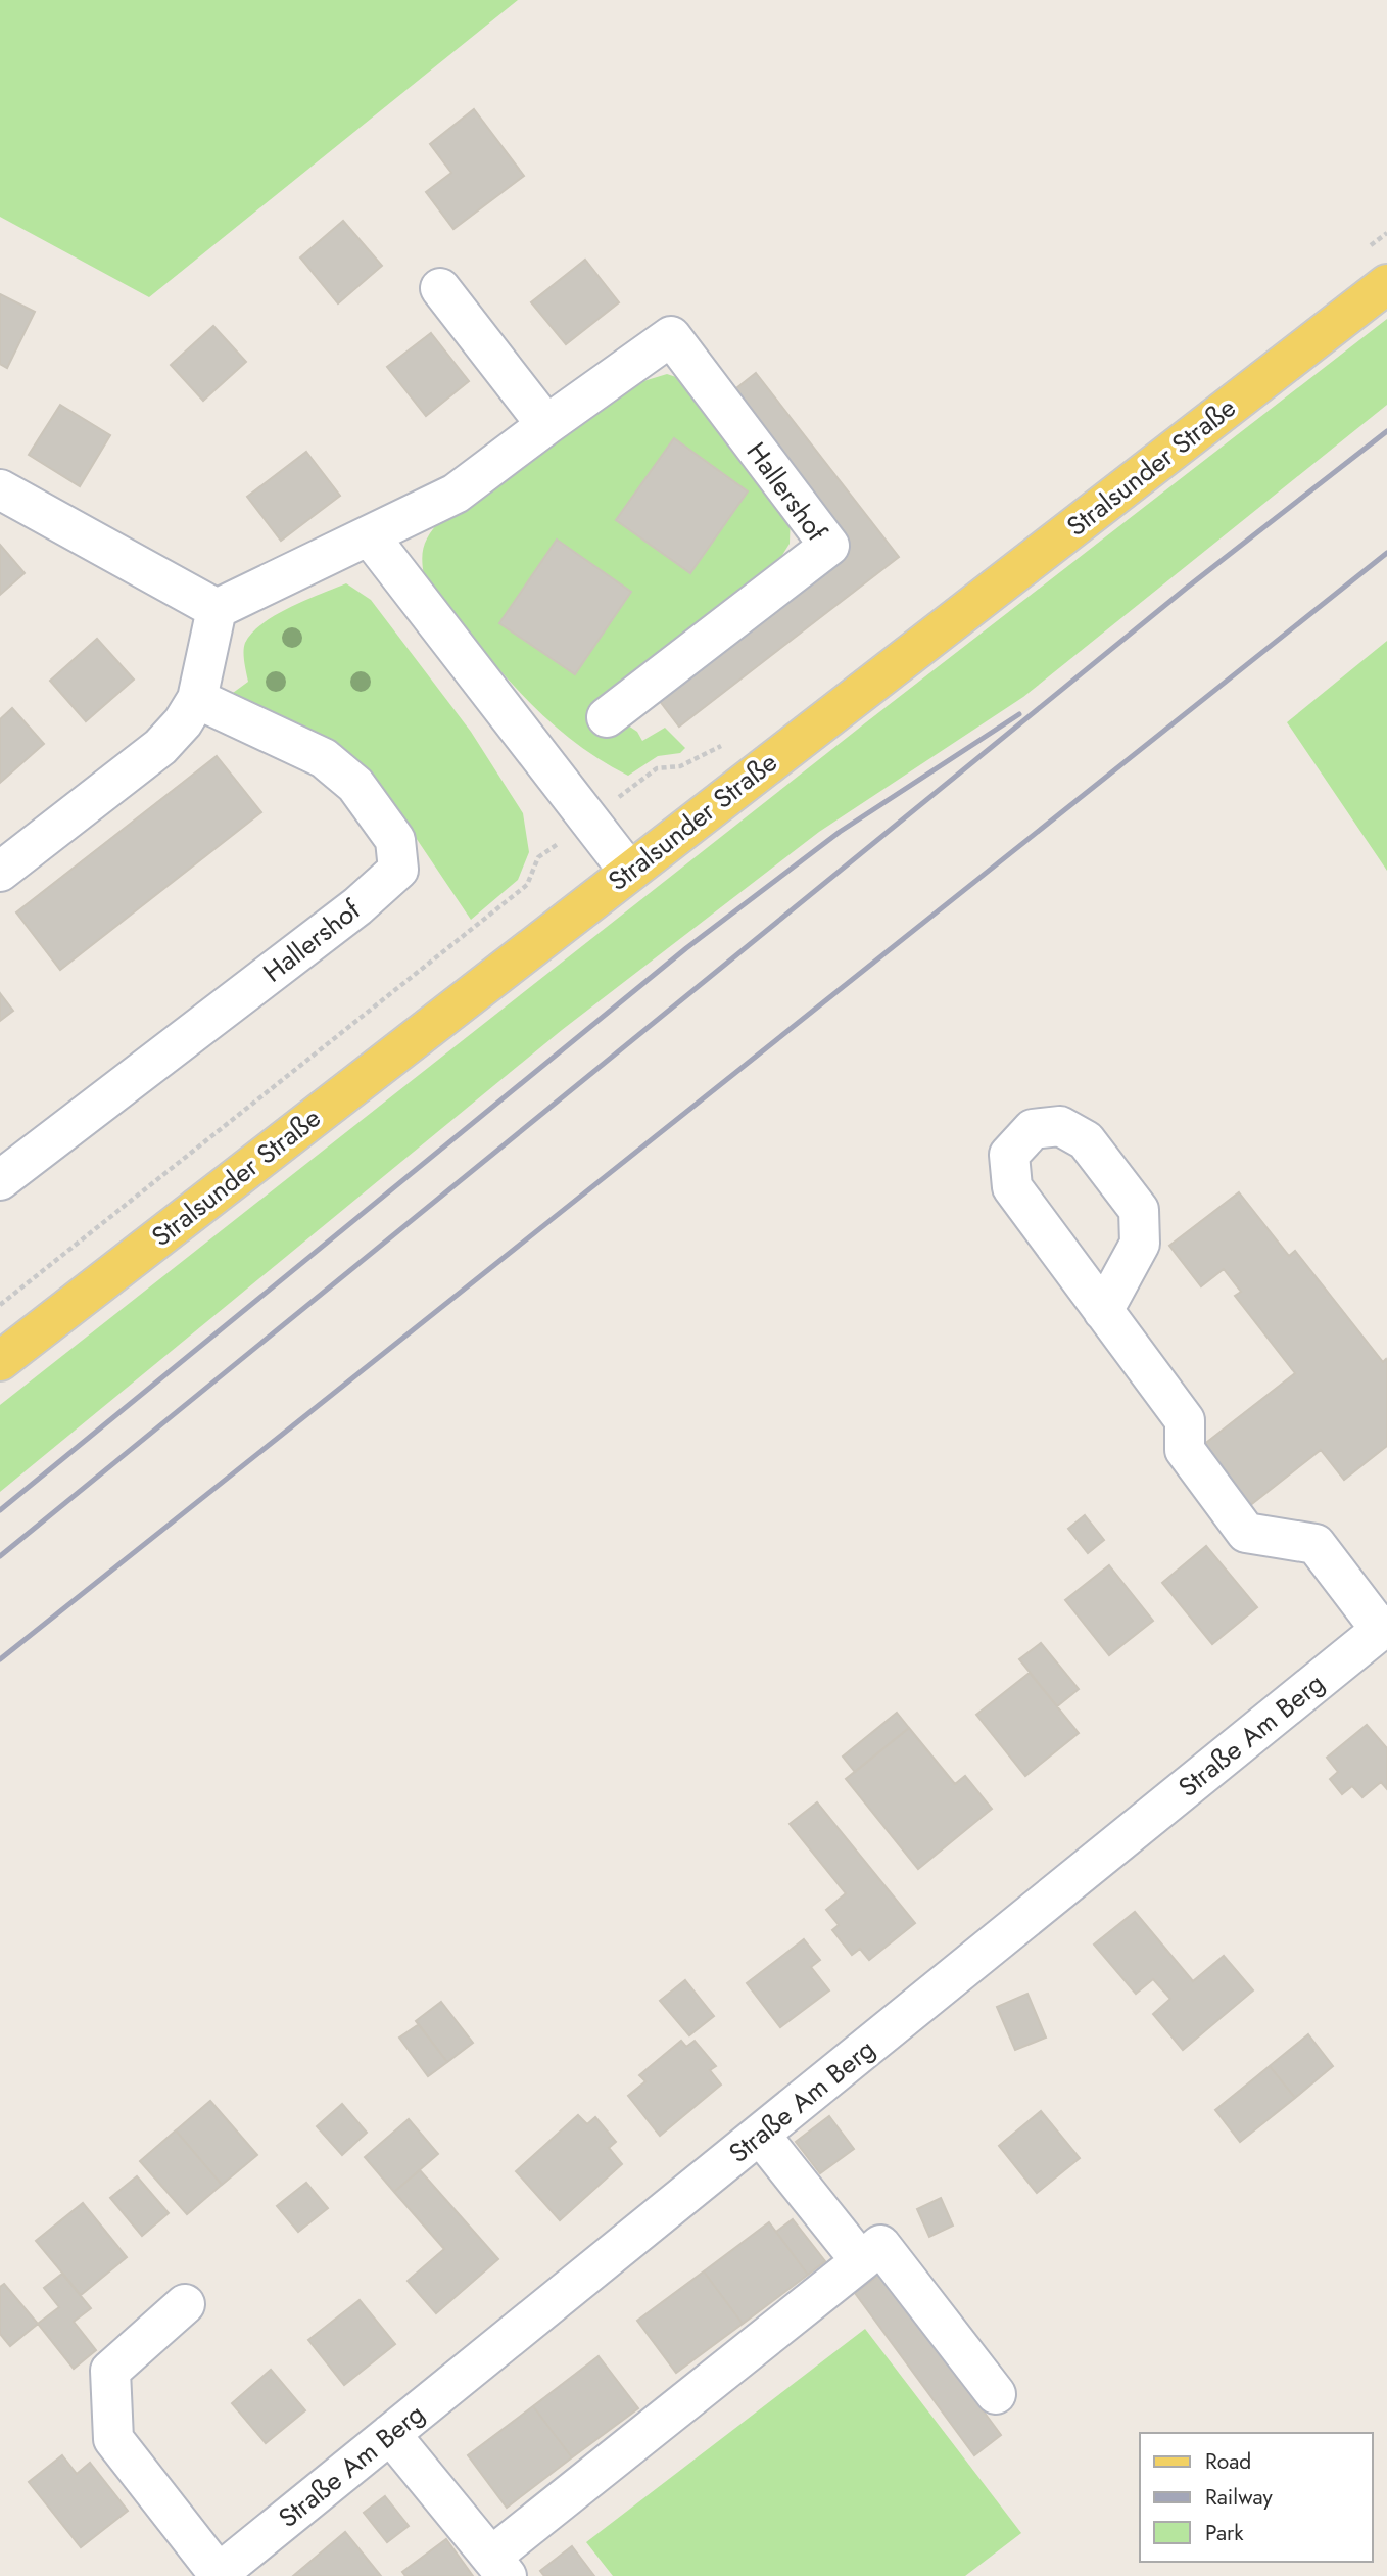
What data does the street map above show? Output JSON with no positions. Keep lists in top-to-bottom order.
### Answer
{
  "streets": {
    "main road": ["Stralsunder Straße"],
    "street": ["Hallershof", "Straße Am Berg"]
  },
  "legend": ["Road", "Railway", "Park"]
}
